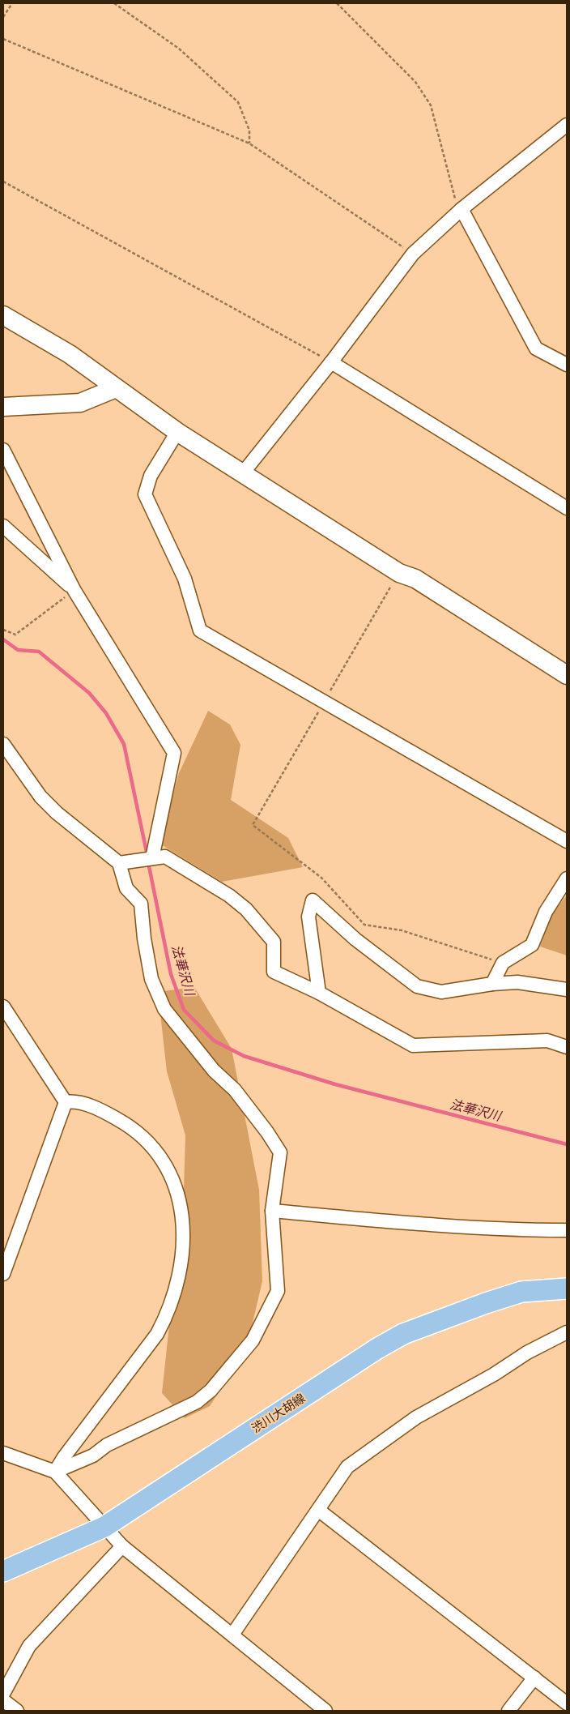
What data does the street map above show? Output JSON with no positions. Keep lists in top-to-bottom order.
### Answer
{
  "streets": {
    "main road": ["渋川大胡線"]
  },
  "water": ["法華沢川"]
}
